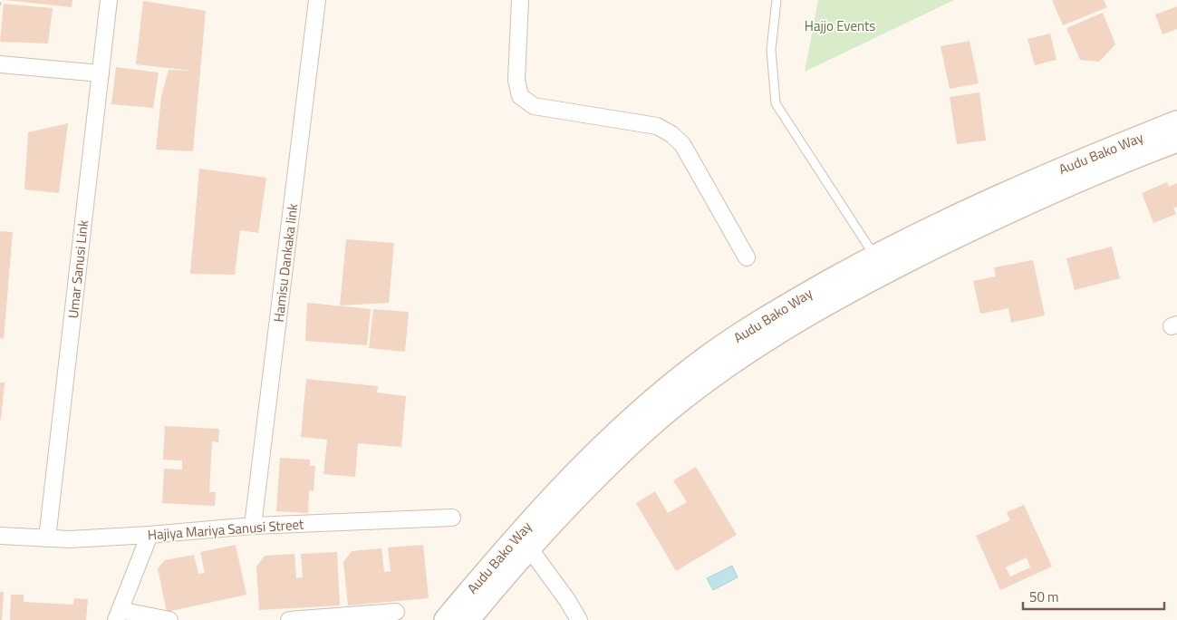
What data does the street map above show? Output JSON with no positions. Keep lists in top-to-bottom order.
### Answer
{
  "streets": {
    "main road": ["Audu Bako Way"],
    "street": ["Hamisu Dankaka link", "Umar Sanusi Link", "Hajiya Mariya Sanusi Street"]
  },
  "crossings": [
    ["Hamisu Dankaka link", "Hajiya Mariya Sanusi Street"],
    ["Umar Sanusi Link", "Hajiya Mariya Sanusi Street"]
  ],
  "parks": ["Hajjo Events"],
  "scale_bar": "50 m"
}
